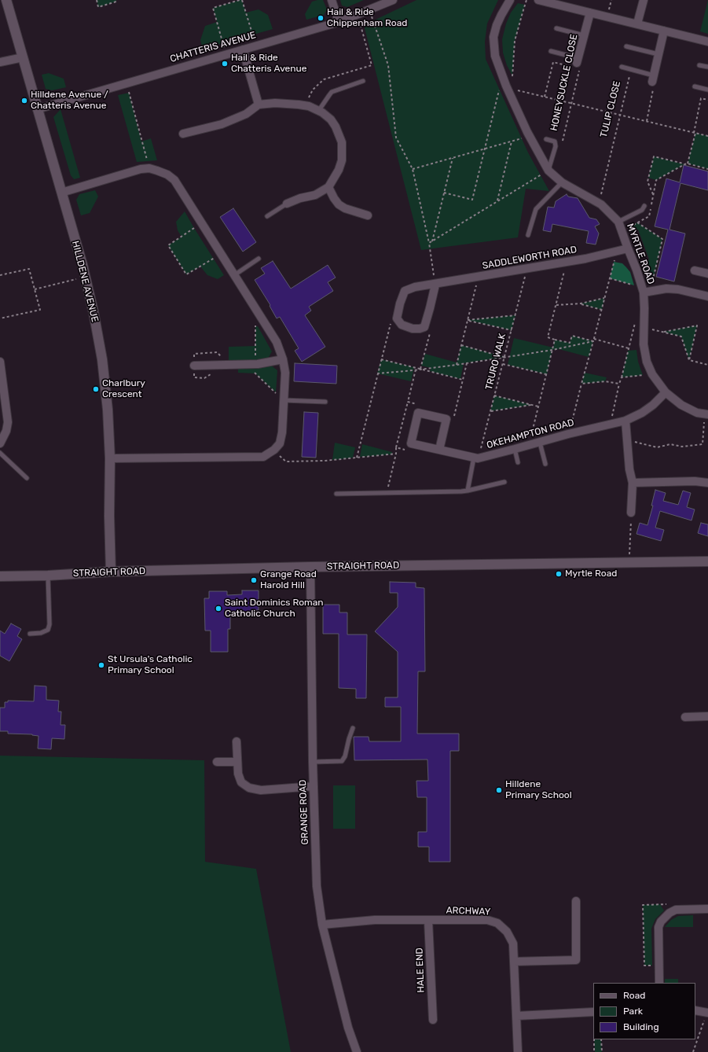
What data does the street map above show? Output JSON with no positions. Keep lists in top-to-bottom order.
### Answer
{
  "streets": {
    "street": [
      "CHATTERIS AVENUE",
      "HONEYSUCKLE CLOSE",
      "MYRTLE ROAD",
      "SADDLEWORTH ROAD",
      "HILLDENE AVENUE",
      "OKEHAMPTON ROAD",
      "STRAIGHT ROAD",
      "GRANGE ROAD",
      "ARCHWAY",
      "HALE END"
    ],
    "path": ["TULIP CLOSE", "TRURO WALK"]
  },
  "crossings": [
    ["CHATTERIS AVENUE", "HILLDENE AVENUE"],
    ["TULIP CLOSE", "MYRTLE ROAD"],
    ["MYRTLE ROAD", "SADDLEWORTH ROAD"],
    ["SADDLEWORTH ROAD", "TRURO WALK"],
    ["HILLDENE AVENUE", "STRAIGHT ROAD"],
    ["TRURO WALK", "OKEHAMPTON ROAD"],
    ["STRAIGHT ROAD", "GRANGE ROAD"],
    ["GRANGE ROAD", "ARCHWAY"],
    ["ARCHWAY", "HALE END"]
  ],
  "places": [
    "Hail & Ride Chippenham Road",
    "Hail & Ride Chatteris Avenue",
    "Hilldene Avenue / Chatteris Avenue",
    "Charlbury Crescent",
    "Myrtle Road",
    "Grange Road Harold Hill",
    "Saint Dominics Roman Catholic Church",
    "St Ursula's Catholic Primary School",
    "Hilldene Primary School"
  ],
  "legend": ["Road", "Park", "Building"]
}
